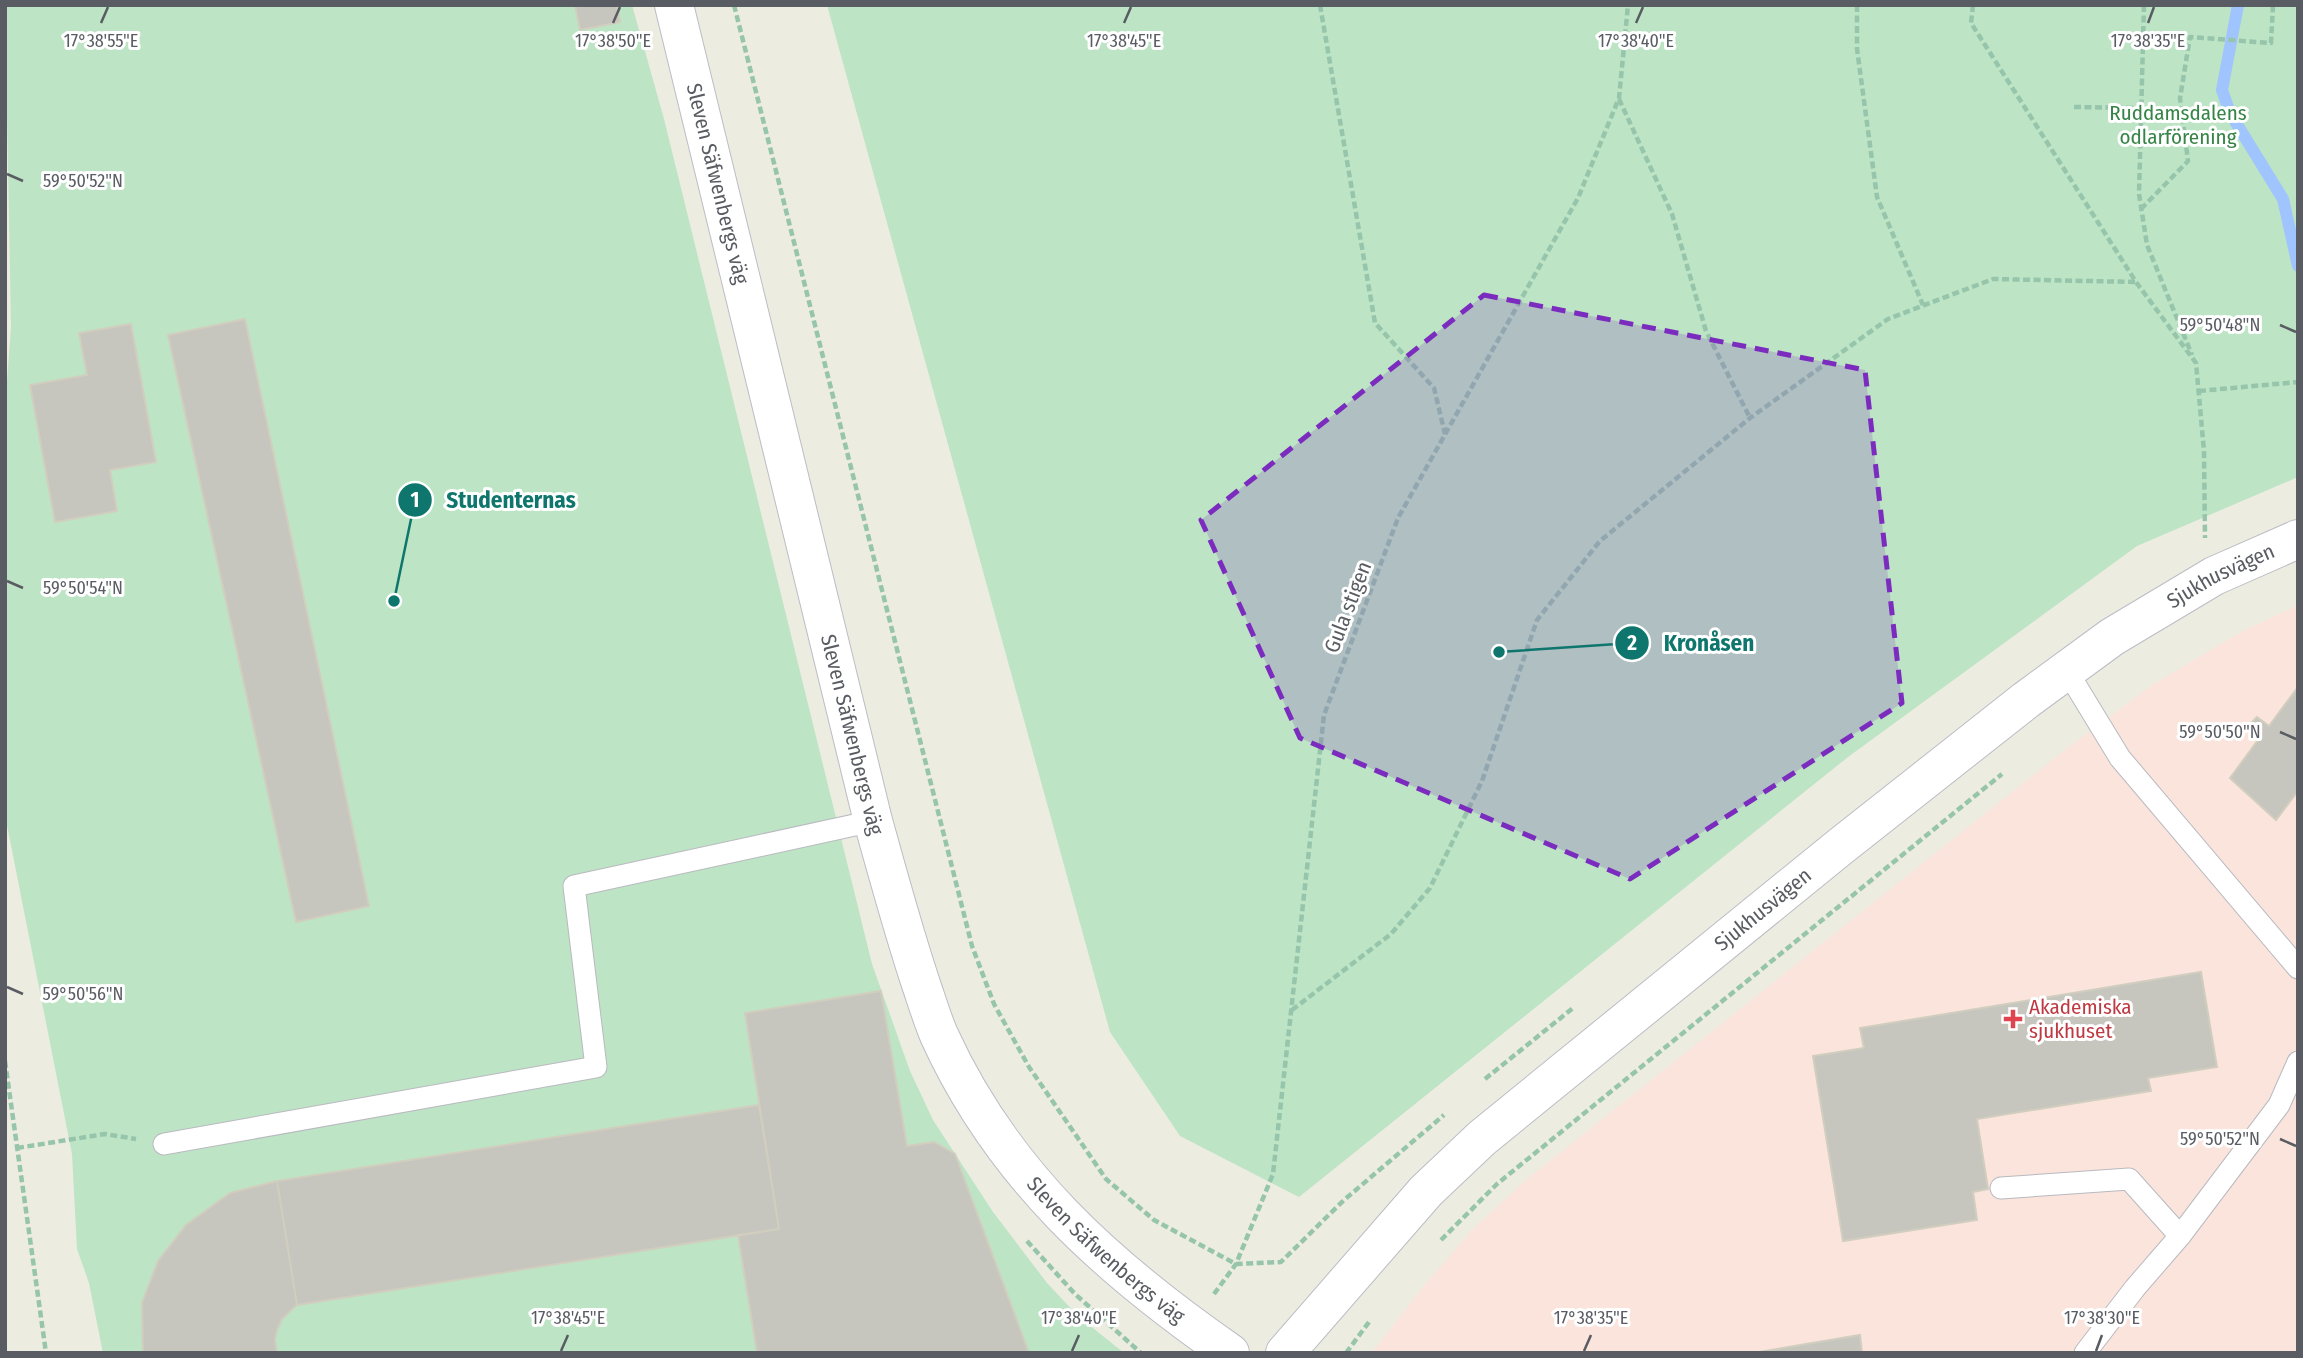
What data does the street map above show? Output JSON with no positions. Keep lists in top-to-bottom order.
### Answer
{
  "streets": {
    "street": ["Sleven Säfwenbergs väg", "Sjukhusvägen"],
    "path": ["Gula stigen"]
  },
  "parks": ["Ruddamsdalens odlarförening"],
  "places": {
    "other": ["Studenternas", "Kronåsen"],
    "health": ["Akademiska sjukhuset"]
  },
  "coordinates": [
    "17°38'50\"E",
    "17°38'45\"E",
    "17°38'40\"E",
    "17°38'35\"E",
    "17°38'55\"E",
    "59°50'52\"N",
    "59°50'48\"N",
    "59°50'54\"N",
    "59°50'50\"N",
    "59°50'56\"N",
    "17°38'30\"E"
  ]
}
